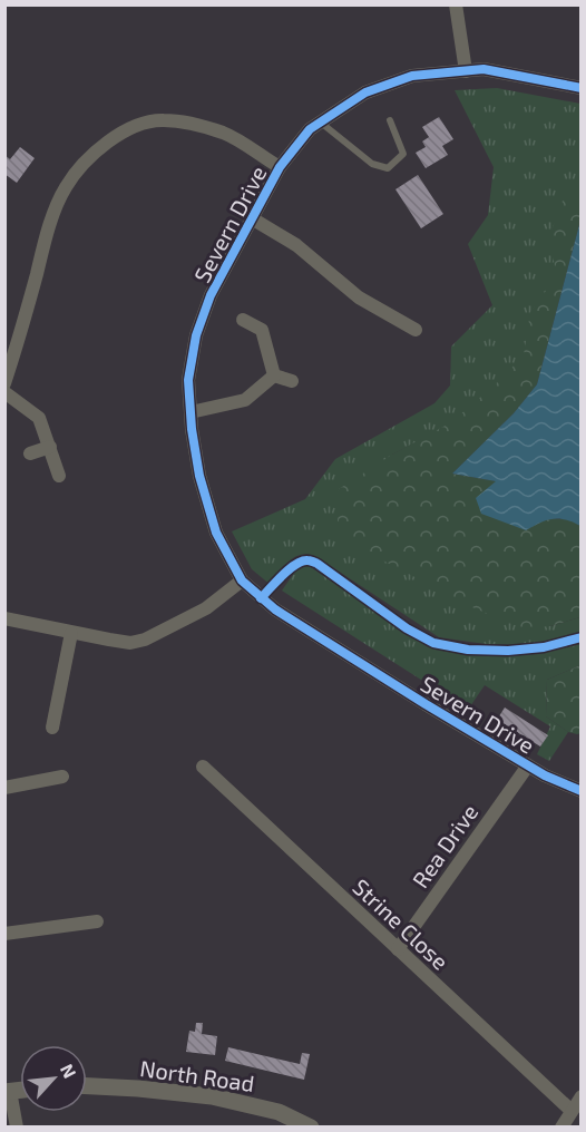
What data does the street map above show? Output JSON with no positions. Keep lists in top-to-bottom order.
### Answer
{
  "streets": {
    "street": [
      "Severn Drive",
      "Rea Drive",
      "Strine Close",
      "North Road"
    ]
  },
  "crossings": [
    ["Severn Drive", "Rea Drive"],
    ["Rea Drive", "Strine Close"]
  ],
  "north": "top right"
}
